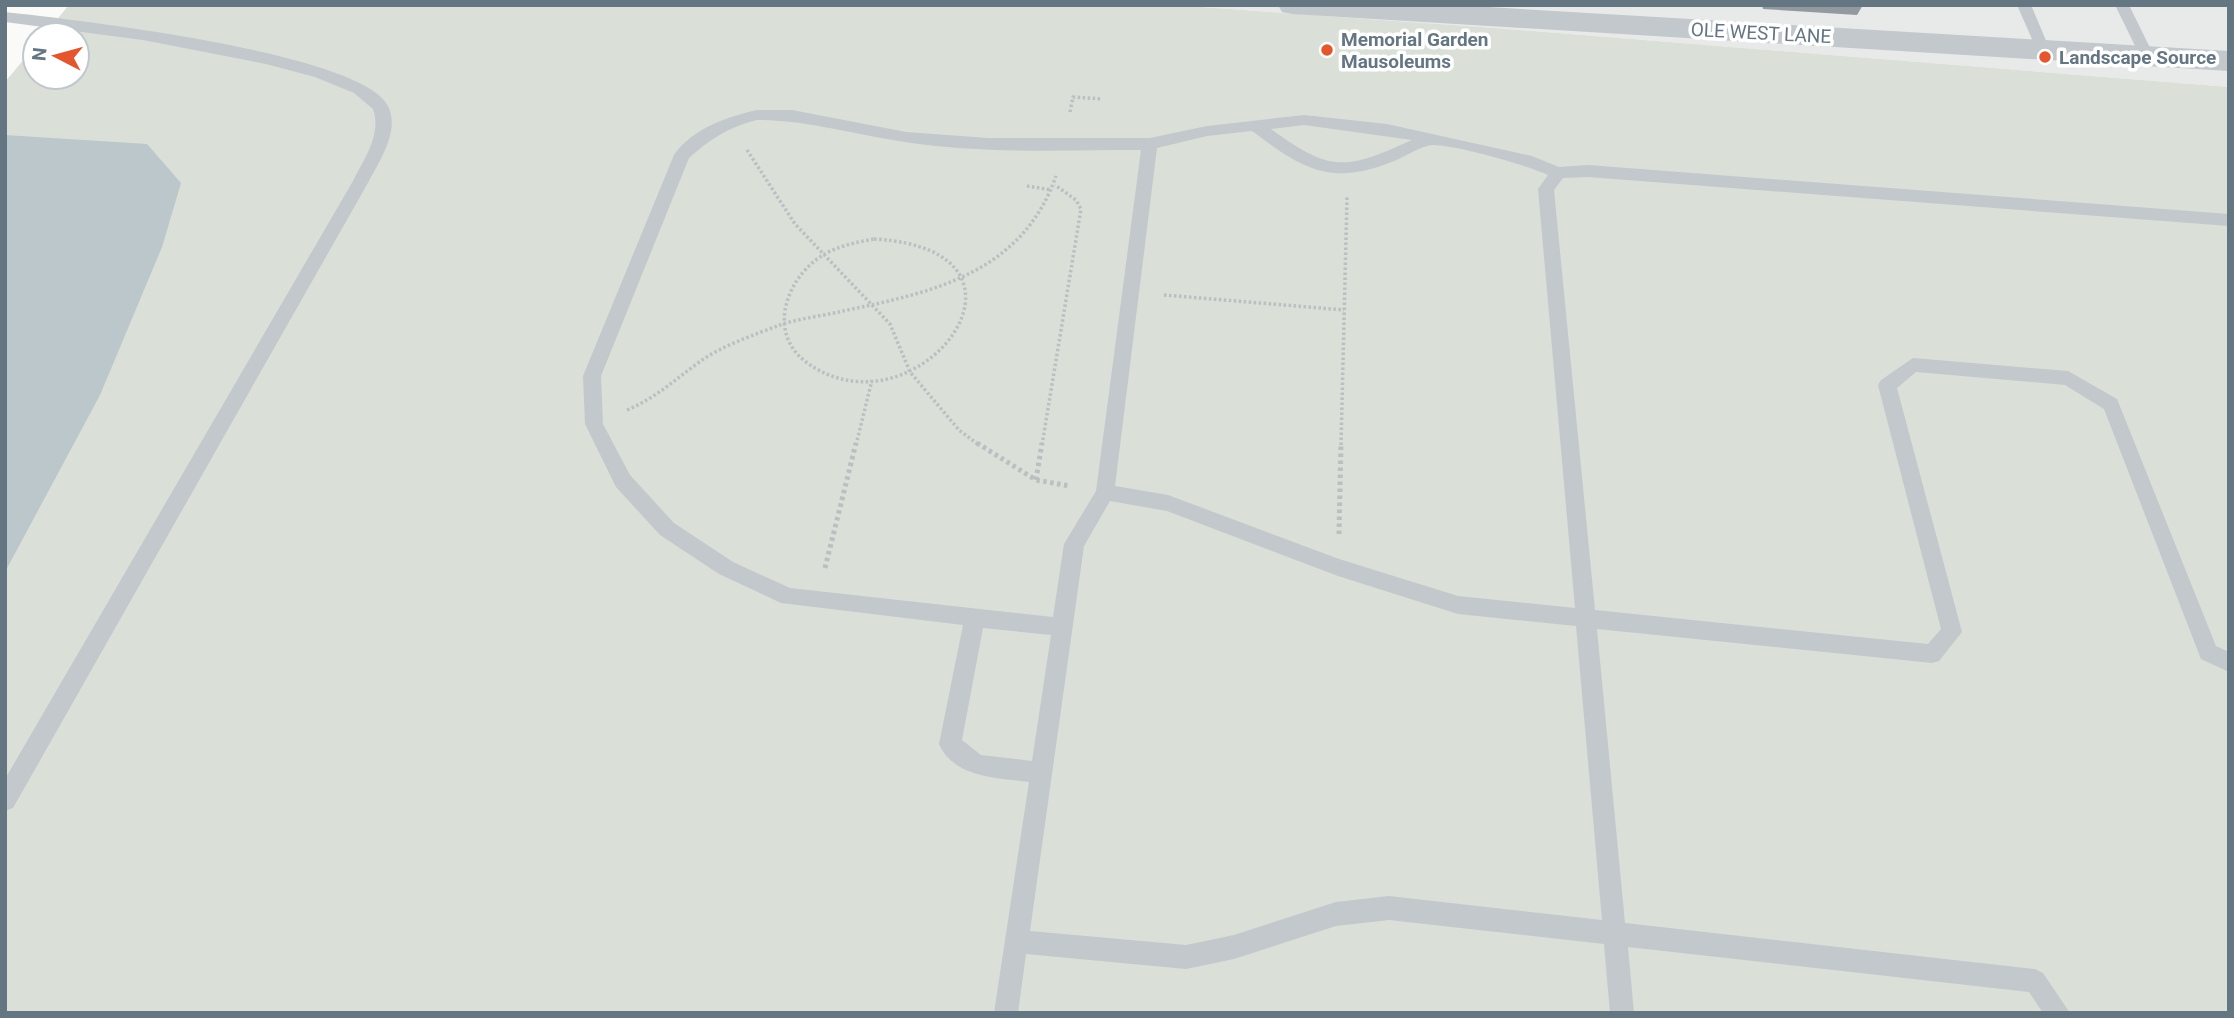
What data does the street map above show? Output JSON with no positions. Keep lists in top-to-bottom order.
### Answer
{
  "streets": {
    "street": ["OLE WEST LANE"]
  },
  "places": ["Memorial Garden Mausoleums", "Landscape Source"],
  "north": "left"
}
